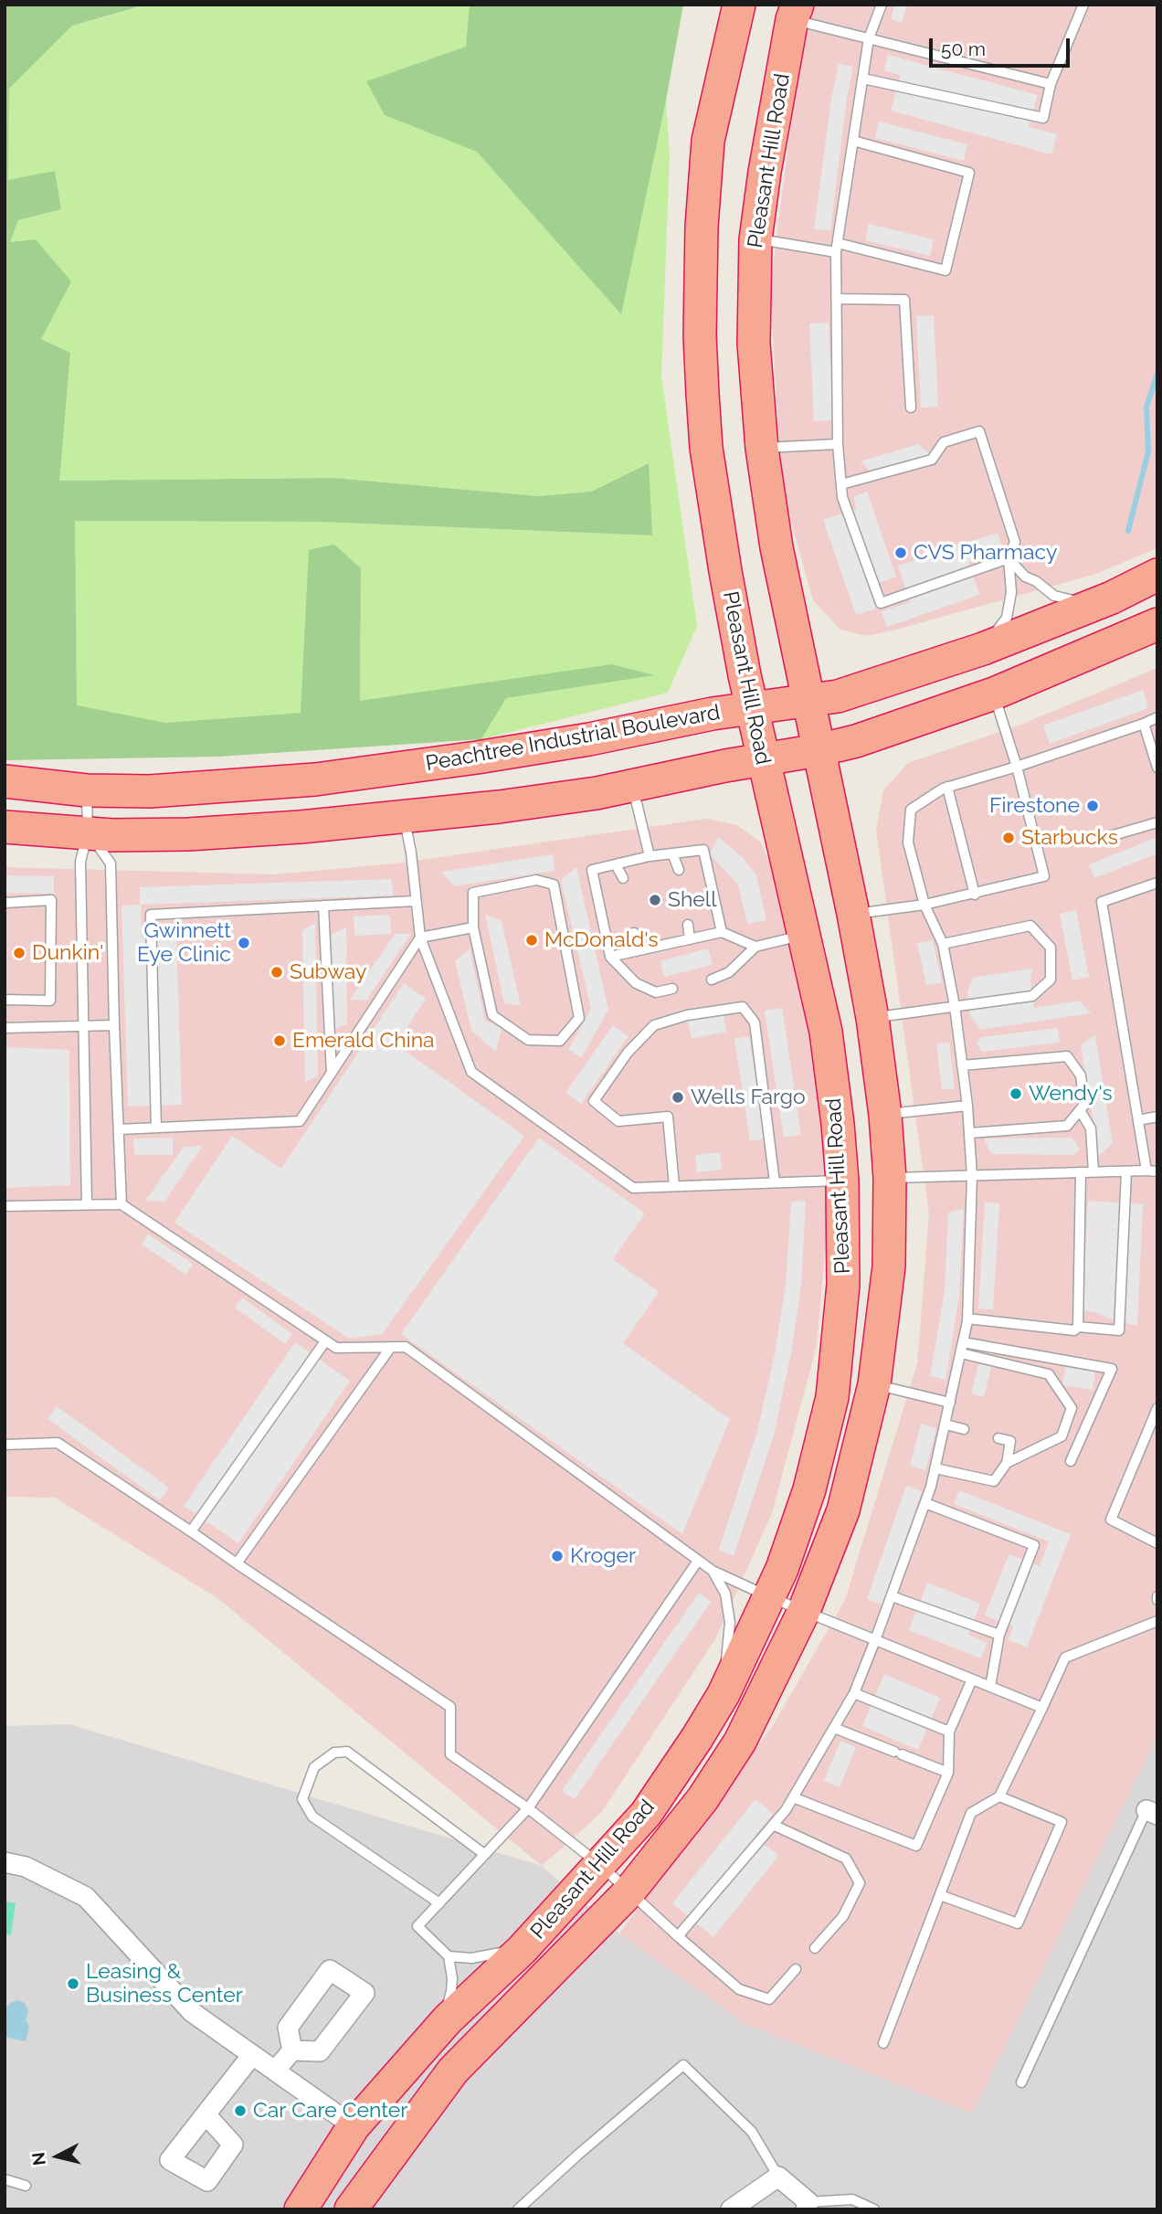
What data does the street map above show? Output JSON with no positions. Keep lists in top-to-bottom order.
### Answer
{
  "streets": {
    "highway": ["Pleasant Hill Road", "Peachtree Industrial Boulevard"]
  },
  "crossings": [
    ["Pleasant Hill Road", "Peachtree Industrial Boulevard"]
  ],
  "places": [
    "CVS Pharmacy",
    "Firestone",
    "Starbucks",
    "Shell",
    "McDonald's",
    "Gwinnett Eye Clinic",
    "Dunkin'",
    "Subway",
    "Emerald China",
    "Wendy's",
    "Wells Fargo",
    "Kroger",
    "Leasing & Business Center",
    "Car Care Center"
  ],
  "scale_bar": "50 m",
  "north": "left"
}
